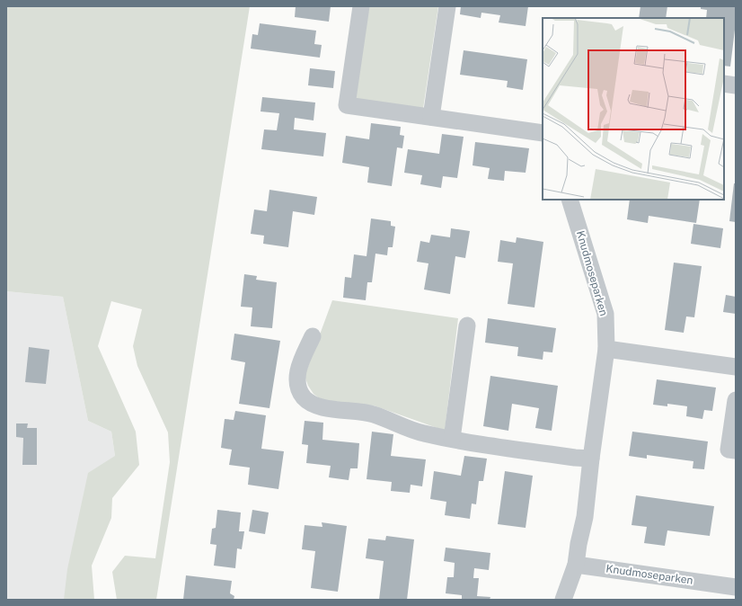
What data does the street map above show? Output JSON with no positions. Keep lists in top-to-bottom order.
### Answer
{
  "streets": {
    "street": ["Knudmoseparken"]
  }
}
